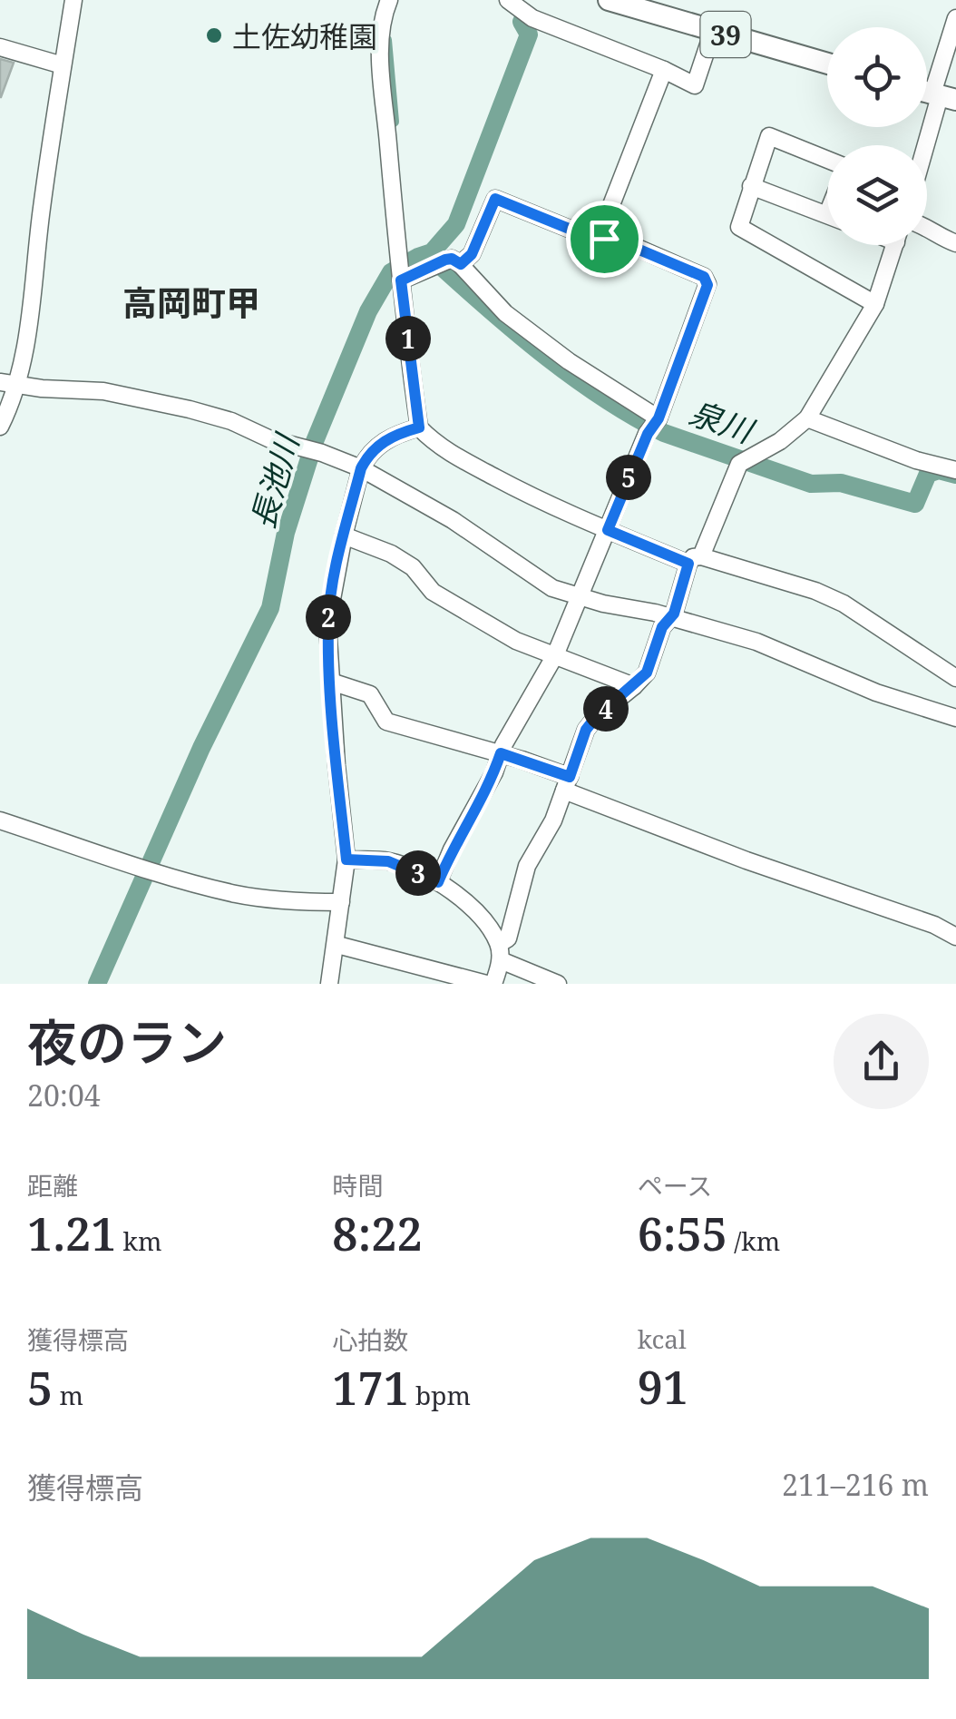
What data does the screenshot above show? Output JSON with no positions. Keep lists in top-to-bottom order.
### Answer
{
  "streets": {
    "main road": ["39"]
  },
  "districts": ["高岡町甲"],
  "water": ["泉川", "長池川"],
  "places": ["土佐幼稚園"],
  "page": {
    "pins": [
      "1",
      "5",
      "2",
      "4",
      "3"
    ],
    "heading": ["夜のラン", "20:04"],
    "stats": [
      ["距離", "1.21 km"],
      ["時間", "8:22"],
      ["ペース", "6:55 /km"],
      ["獲得標高", "5 m"],
      ["心拍数", "171 bpm"],
      ["kcal", "91"]
    ],
    "chart": ["獲得標高", "211–216 m"]
  }
}
